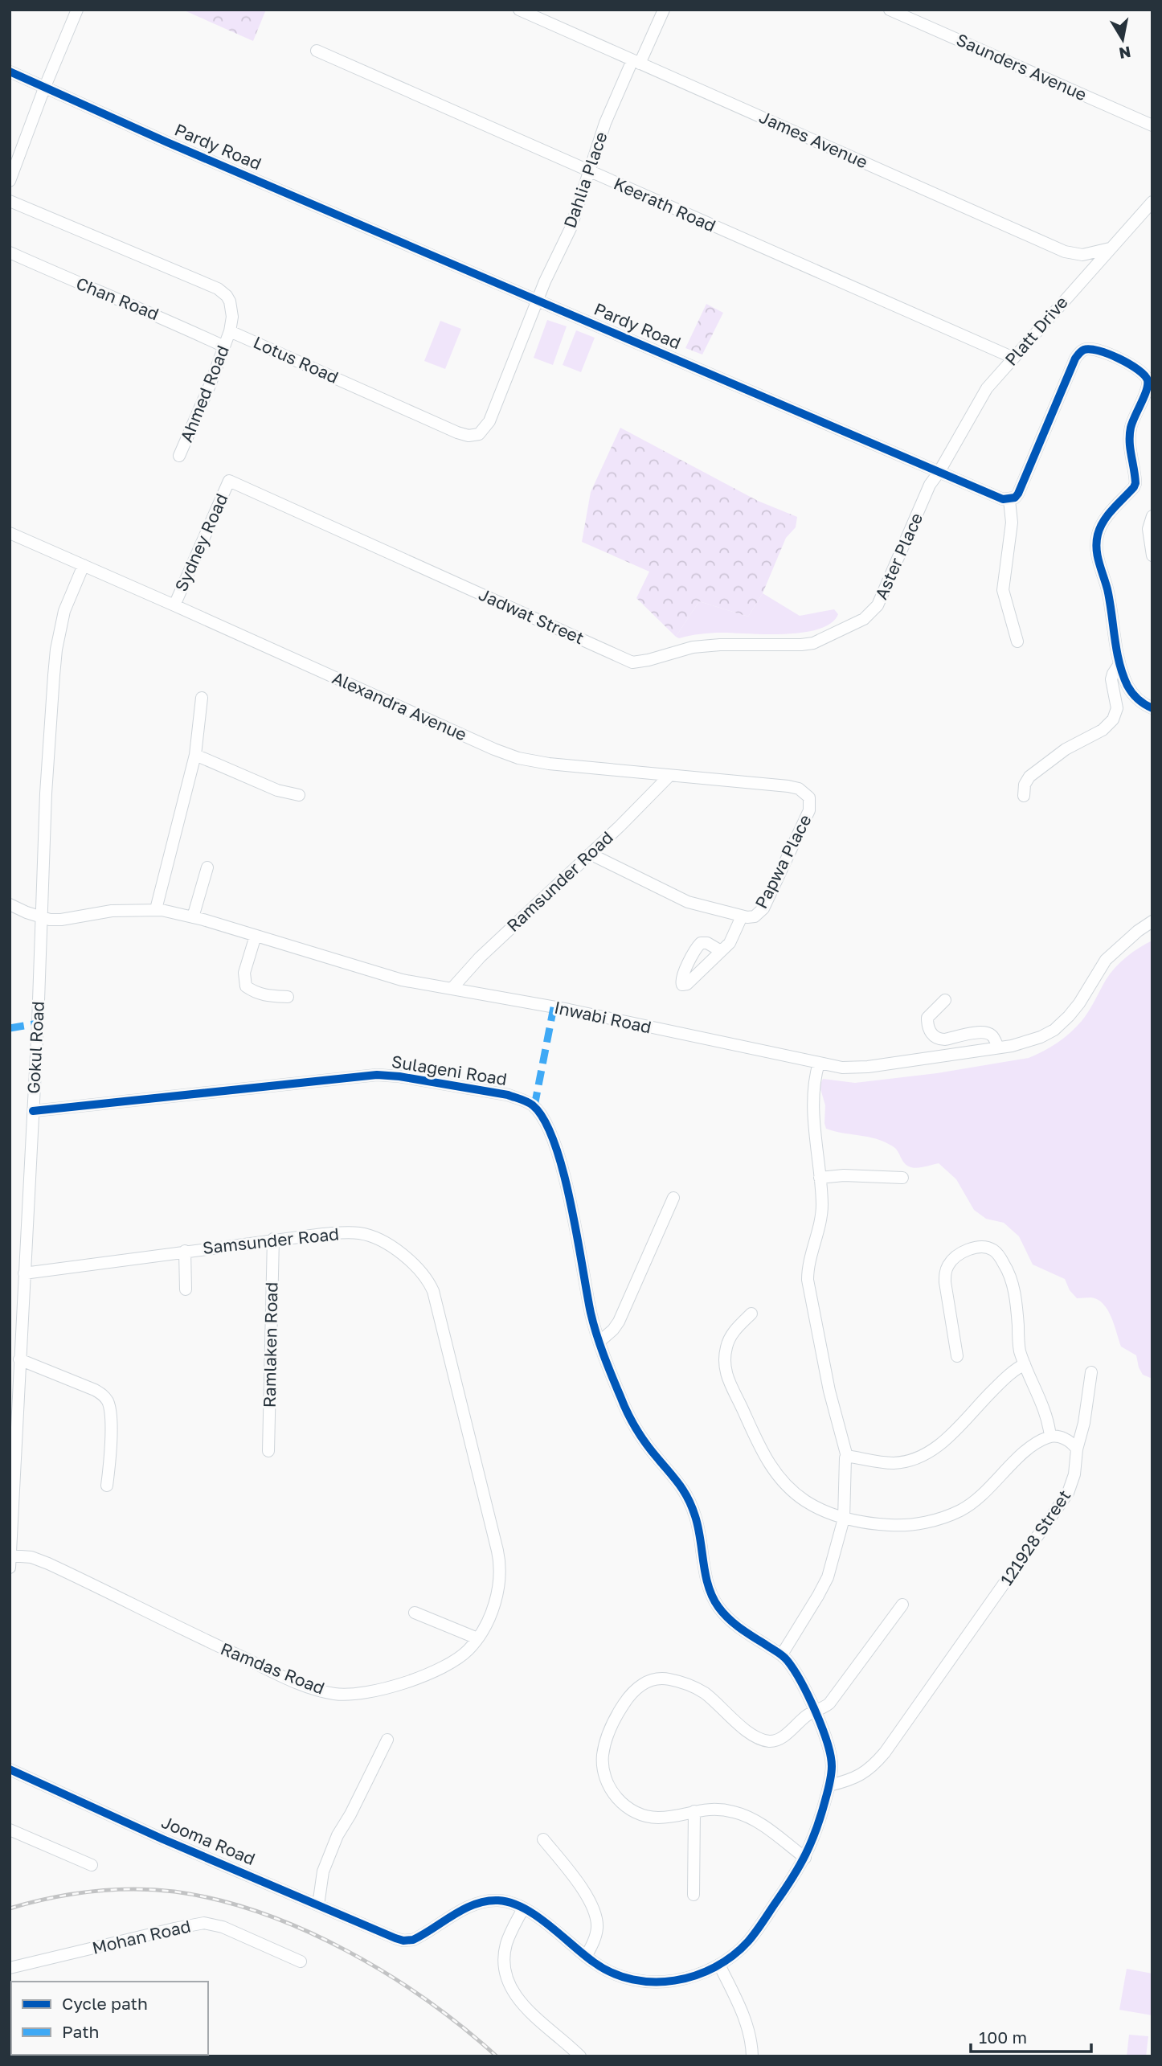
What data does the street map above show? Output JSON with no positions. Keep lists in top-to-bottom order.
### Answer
{
  "streets": {
    "street": [
      "Saunders Avenue",
      "James Avenue",
      "Pardy Road",
      "Dahlia Place",
      "Keerath Road",
      "Chan Road",
      "Platt Drive",
      "Lotus Road",
      "Ahmed Road",
      "Sydney Road",
      "Aster Place",
      "Jadwat Street",
      "Alexandra Avenue",
      "Papwa Place",
      "Ramsunder Road",
      "Inwabi Road",
      "Gokul Road",
      "Sulageni Road",
      "Samsunder Road",
      "Ramlaken Road",
      "121928 Street",
      "Ramdas Road",
      "Jooma Road",
      "Mohan Road"
    ]
  },
  "crossings": [
    ["James Avenue", "Dahlia Place"],
    ["Pardy Road", "Dahlia Place"],
    ["Pardy Road", "Platt Drive"],
    ["Pardy Road", "Lotus Road"],
    ["Pardy Road", "Aster Place"],
    ["Dahlia Place", "Keerath Road"],
    ["Dahlia Place", "Lotus Road"],
    ["Keerath Road", "Platt Drive"],
    ["Chan Road", "Ahmed Road"],
    ["Platt Drive", "Aster Place"],
    ["Lotus Road", "Ahmed Road"],
    ["Sydney Road", "Jadwat Street"],
    ["Sydney Road", "Alexandra Avenue"],
    ["Aster Place", "Jadwat Street"],
    ["Alexandra Avenue", "Papwa Place"],
    ["Alexandra Avenue", "Ramsunder Road"],
    ["Alexandra Avenue", "Gokul Road"],
    ["Papwa Place", "Ramsunder Road"],
    ["Ramsunder Road", "Inwabi Road"],
    ["Inwabi Road", "Gokul Road"],
    ["Gokul Road", "Sulageni Road"],
    ["Gokul Road", "Samsunder Road"],
    ["Gokul Road", "Ramdas Road"],
    ["Samsunder Road", "Ramlaken Road"],
    ["Samsunder Road", "Ramdas Road"]
  ],
  "legend": ["Cycle path", "Path"],
  "scale_bar": "100 m",
  "north": "bottom"
}
